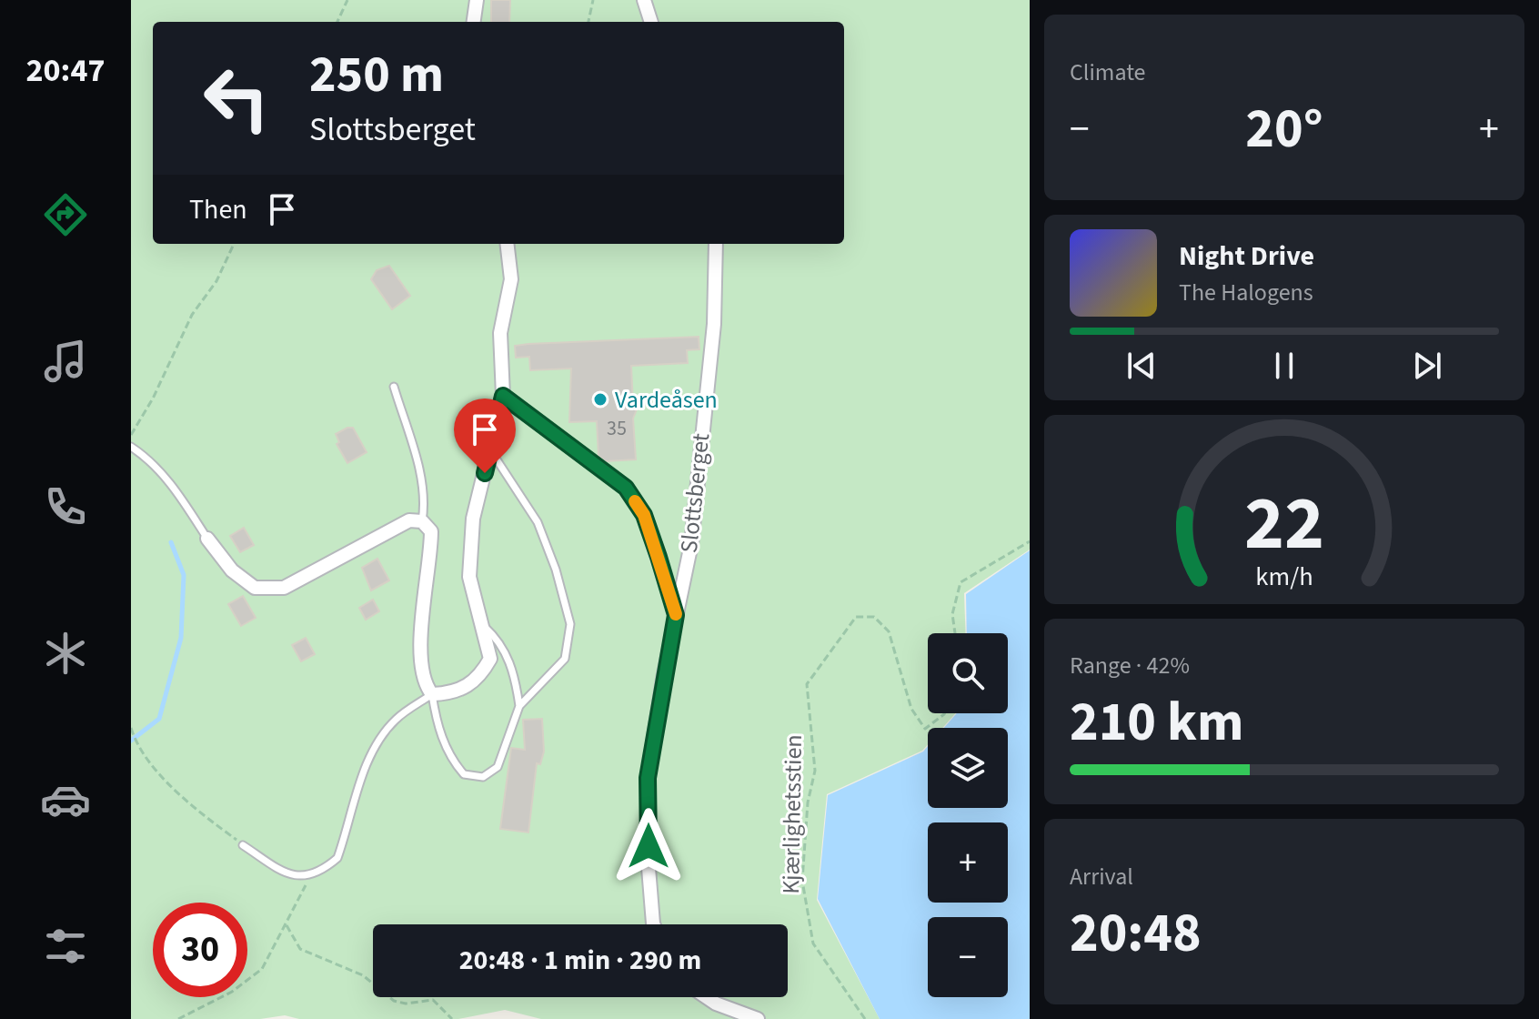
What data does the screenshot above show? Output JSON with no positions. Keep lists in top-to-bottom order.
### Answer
{
  "streets": {
    "street": ["Slottsberget"],
    "path": ["Kjærlighetsstien"]
  },
  "places": ["Vardeåsen"],
  "house_numbers": ["35"],
  "page": {
    "tabs": "20:47",
    "tile": [
      "Climate",
      ["Range · 42%", "210 km"],
      ["Arrival", "20:48"]
    ],
    "turn": ["250 m", "Slottsberget"],
    "heat": ["−", "20°", "+"],
    "then": "Then",
    "song": ["Night Drive", "The Halogens"],
    "map_buttons": ["+", "−"],
    "limit": "30",
    "trip": "20:48 · 1 min · 290 m",
    "gauge": ["22", "km/h"]
  }
}
